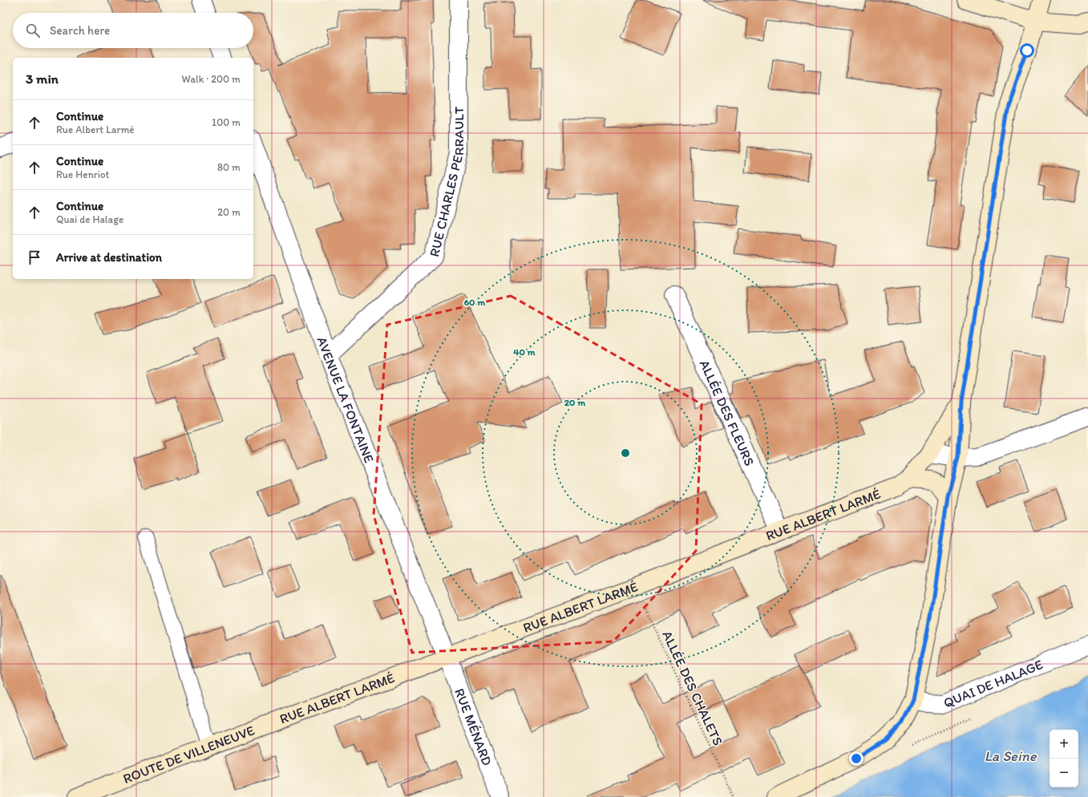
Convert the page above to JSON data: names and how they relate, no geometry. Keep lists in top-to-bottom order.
{
  "streets": {
    "main road": ["RUE ALBERT LARMÉ", "ROUTE DE VILLENEUVE"],
    "street": [
      "RUE CHARLES PERRAULT",
      "AVENUE LA FONTAINE",
      "ALLÉE DES FLEURS",
      "QUAI DE HALAGE",
      "RUE MÉNARD"
    ],
    "path": ["ALLÉE DES CHALETS"]
  },
  "crossings": [
    ["RUE CHARLES PERRAULT", "AVENUE LA FONTAINE"],
    ["AVENUE LA FONTAINE", "RUE ALBERT LARMÉ"],
    ["AVENUE LA FONTAINE", "RUE MÉNARD"],
    ["ALLÉE DES FLEURS", "RUE ALBERT LARMÉ"],
    ["RUE ALBERT LARMÉ", "ALLÉE DES CHALETS"],
    ["RUE ALBERT LARMÉ", "RUE MÉNARD"],
    ["RUE ALBERT LARMÉ", "ROUTE DE VILLENEUVE"]
  ],
  "water": ["La Seine"],
  "page": {
    "search": "Search here",
    "heading": ["3 min", "Walk · 200 m"],
    "list": [
      ["Continue", "Rue Albert Larmé", "100 m"],
      ["Continue", "Rue Henriot", "80 m"],
      ["Continue", "Quai de Halage", "20 m"],
      "Arrive at destination"
    ],
    "map_buttons": ["+", "−"]
  },
  "rings": ["60 m", "40 m", "20 m"]
}
